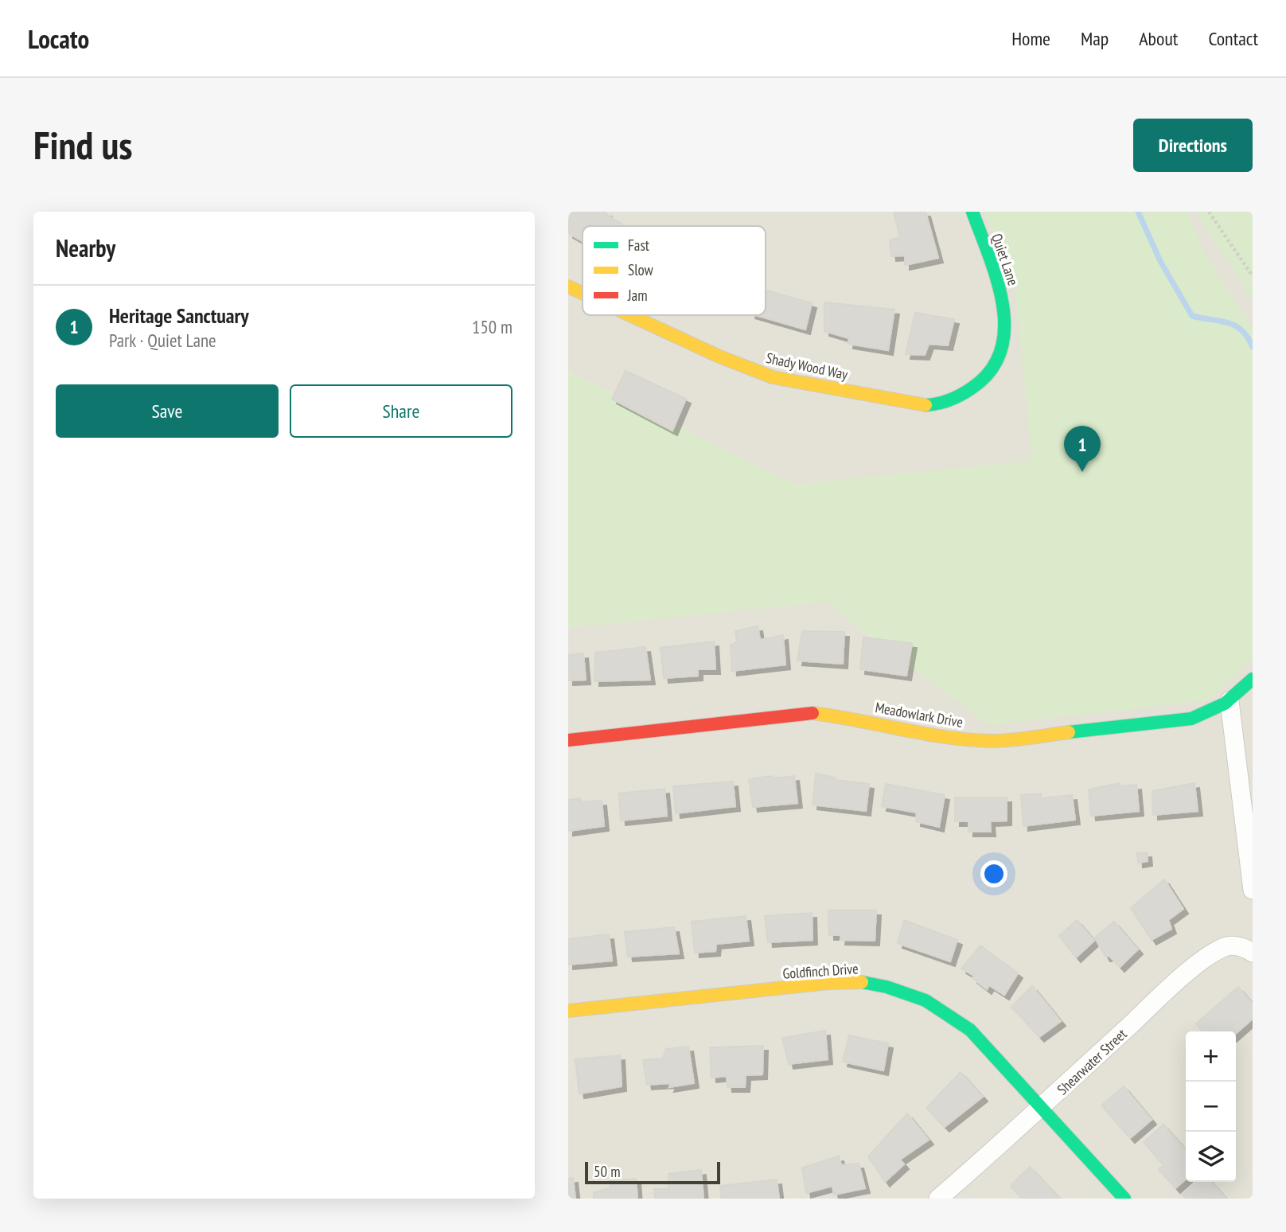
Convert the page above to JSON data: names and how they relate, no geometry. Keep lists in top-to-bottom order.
{
  "streets": {
    "street": [
      "Quiet Lane",
      "Shady Wood Way",
      "Meadowlark Drive",
      "Goldfinch Drive",
      "Shearwater Street"
    ]
  },
  "crossings": [
    ["Quiet Lane", "Shady Wood Way"],
    ["Goldfinch Drive", "Shearwater Street"]
  ],
  "legend": ["Fast", "Slow", "Jam"],
  "scale_bar": "50 m",
  "page": {
    "header": "Locato",
    "nav": [
      "Home",
      "Map",
      "About",
      "Contact"
    ],
    "buttons": [
      "Directions",
      ["Save", "Share"]
    ],
    "title": "Find us",
    "heading": "Nearby",
    "list": [
      {
        "mark": "1",
        "name": "Heritage Sanctuary",
        "note": "Park · Quiet Lane",
        "value": "150 m"
      }
    ],
    "pins": "1",
    "map_buttons": ["+", "−"],
    "scale": "50 m"
  }
}
